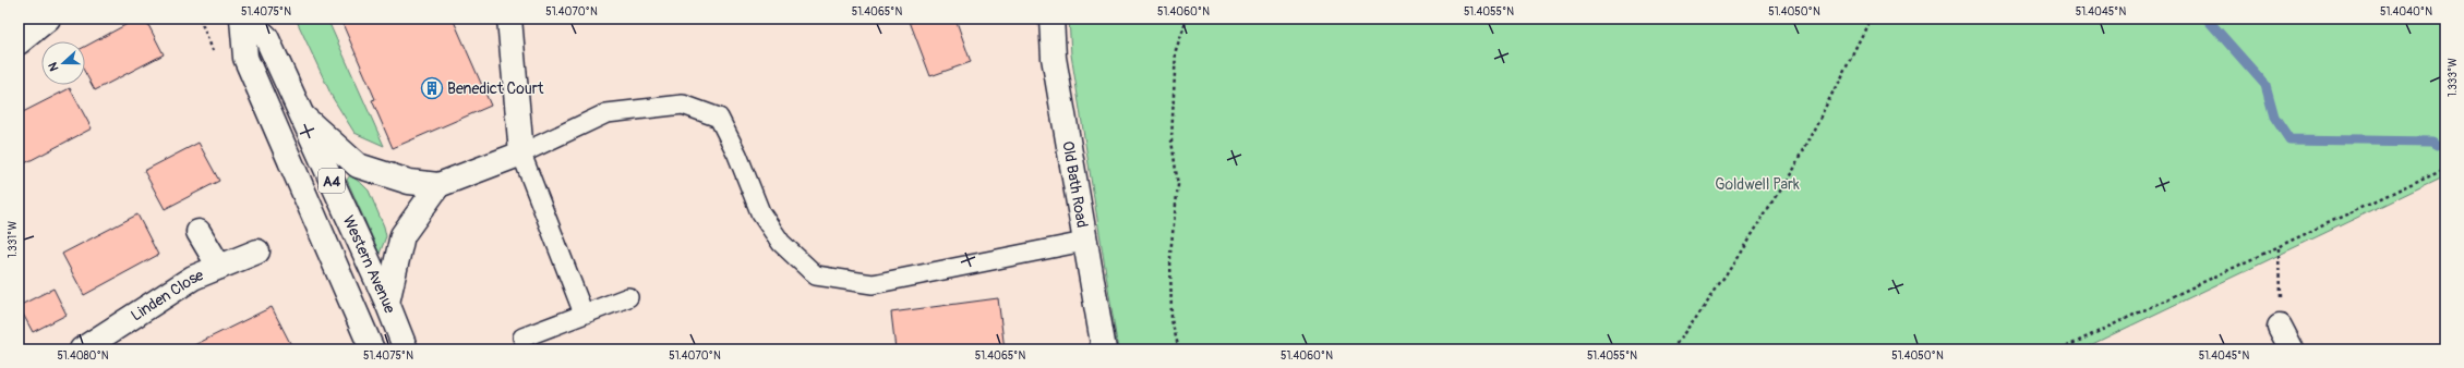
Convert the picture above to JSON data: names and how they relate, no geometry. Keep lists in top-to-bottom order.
{
  "streets": {
    "street": [
      "A4",
      "Old Bath Road",
      "Western Avenue",
      "Linden Close"
    ]
  },
  "parks": ["Goldwell Park"],
  "places": {
    "building": ["Benedict Court"]
  },
  "north": "left",
  "coordinates": [
    "51.4075°N",
    "51.4070°N",
    "51.4065°N",
    "51.4060°N",
    "51.4055°N",
    "51.4050°N",
    "51.4045°N",
    "51.4040°N",
    "1.333°W",
    "1.331°W",
    "51.4080°N"
  ]
}
